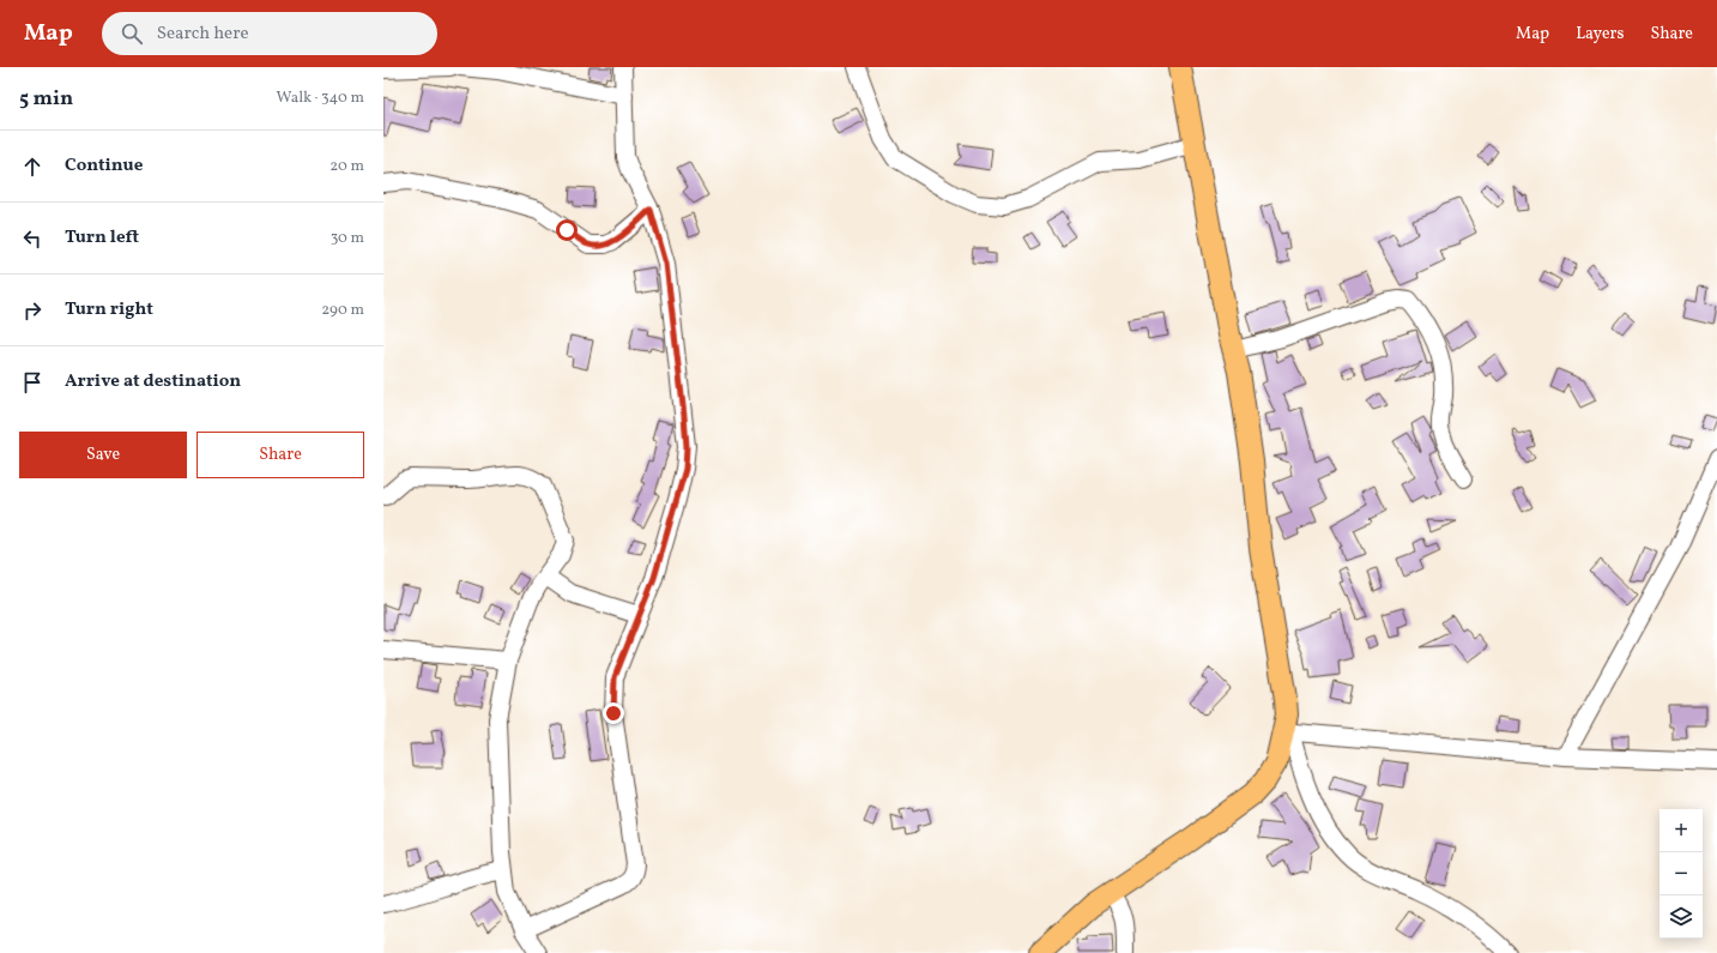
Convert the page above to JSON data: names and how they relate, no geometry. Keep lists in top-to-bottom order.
{
  "page": {
    "header": "Map",
    "search": "Search here",
    "nav": ["Map", "Layers", "Share"],
    "heading": ["5 min", "Walk · 340 m"],
    "list": [
      ["Continue", "20 m"],
      ["Turn left", "30 m"],
      ["Turn right", "290 m"],
      "Arrive at destination"
    ],
    "buttons": ["Save", "Share"],
    "map_buttons": ["+", "−"]
  }
}
